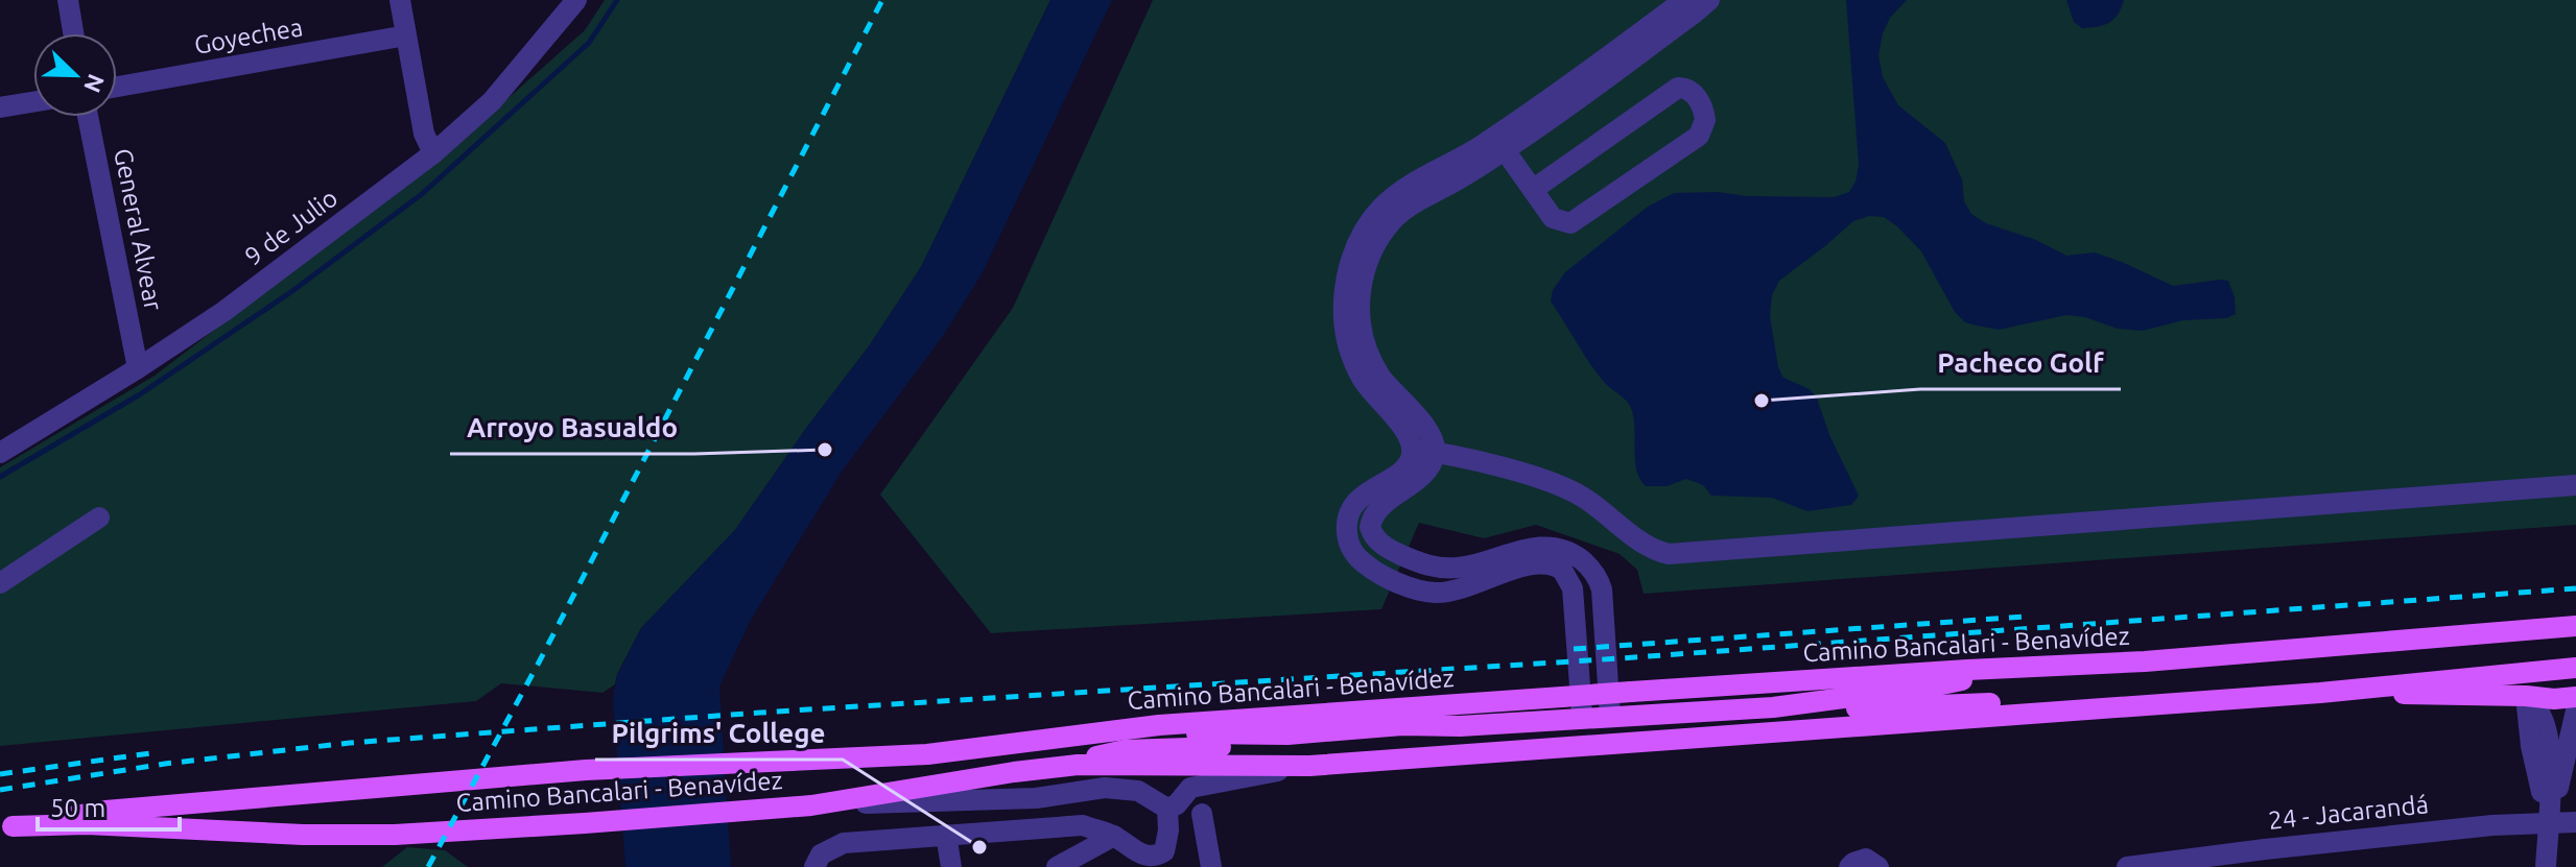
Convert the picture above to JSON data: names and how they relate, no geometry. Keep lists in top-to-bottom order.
{
  "streets": {
    "main road": ["Camino Bancalari - Benavídez"],
    "street": [
      "Goyechea",
      "9 de Julio",
      "General Alvear",
      "24 - Jacarandá"
    ]
  },
  "crossings": [
    ["9 de Julio", "General Alvear"]
  ],
  "places": ["Pacheco Golf", "Arroyo Basualdo", "Pilgrims' College"],
  "scale_bar": "50 m",
  "north": "bottom right"
}
